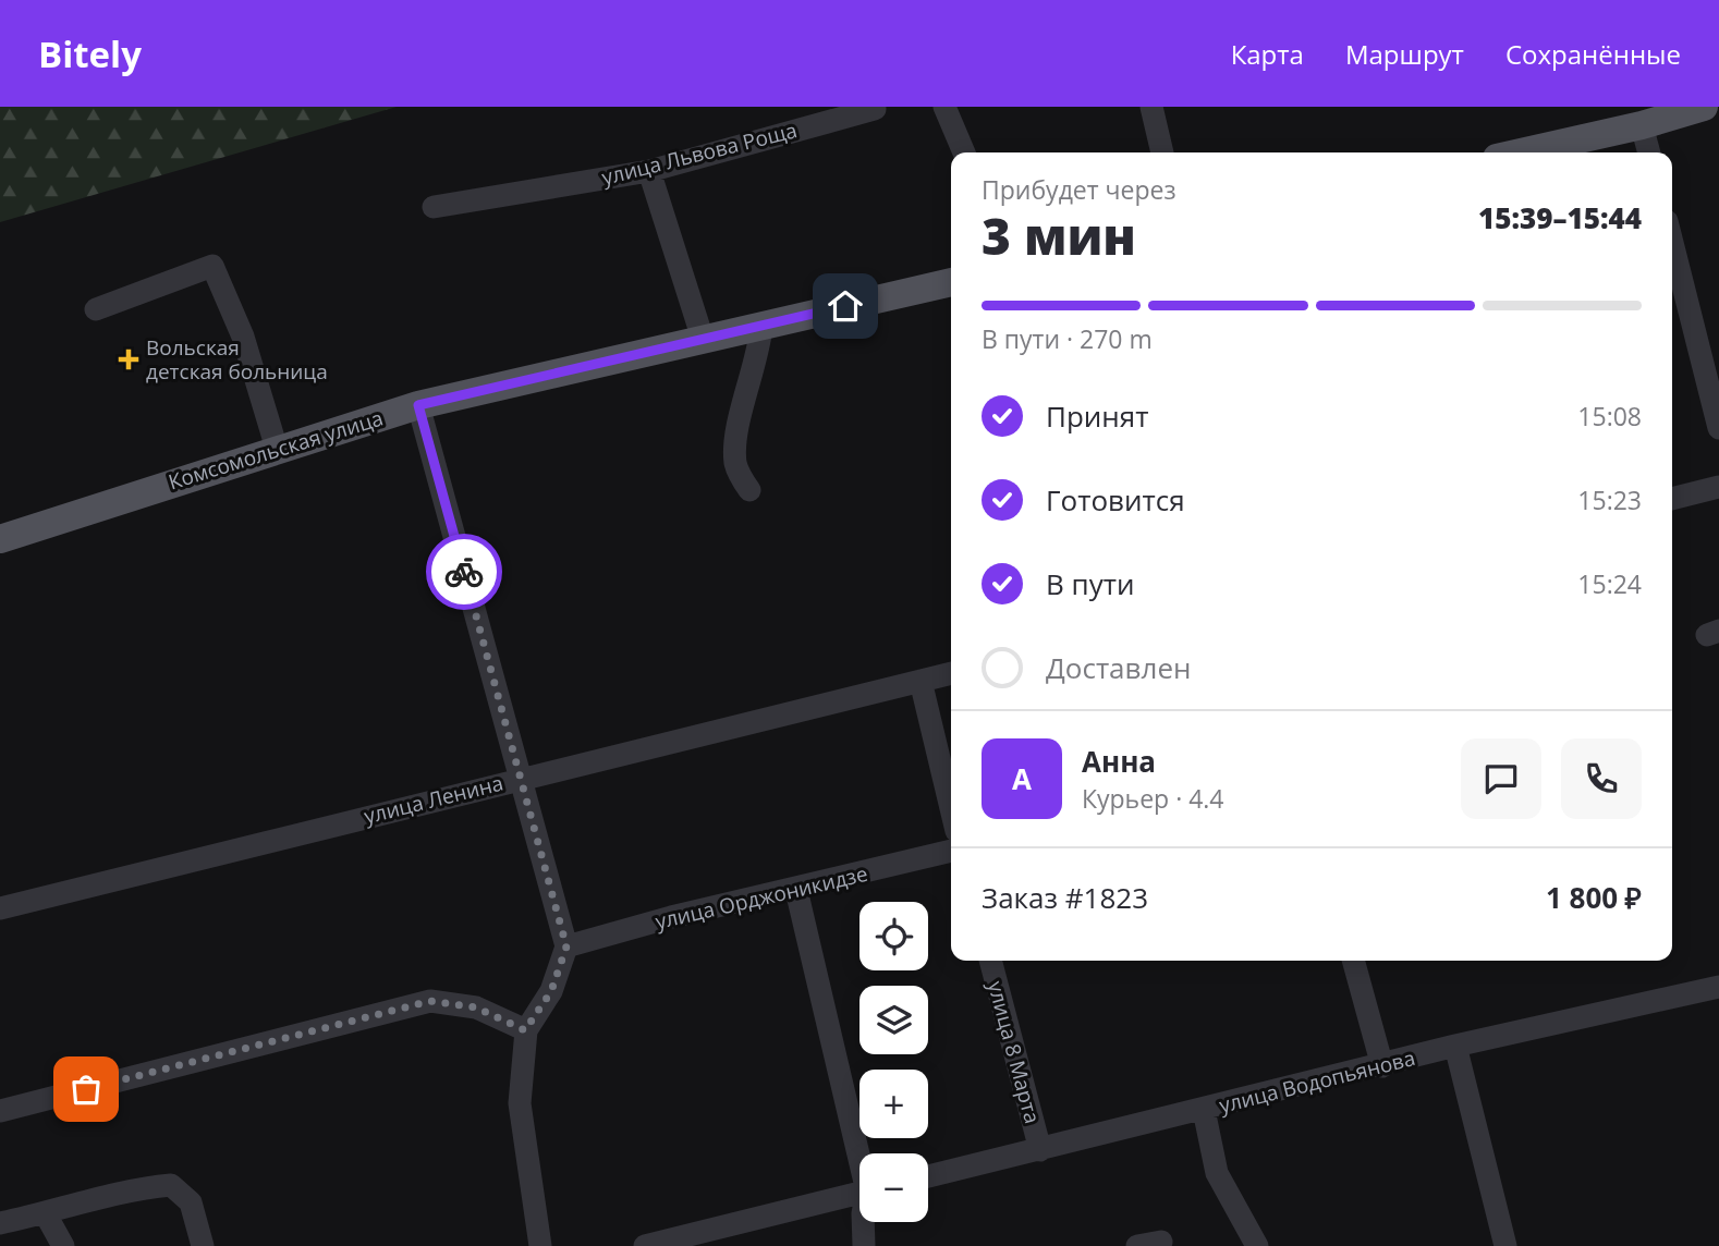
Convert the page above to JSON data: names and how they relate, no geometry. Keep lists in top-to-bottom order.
{
  "streets": {
    "main road": ["Комсомольская улица"],
    "street": [
      "улица Львова Роща",
      "улица Ленина",
      "улица Орджоникидзе",
      "улица 8 Марта",
      "улица Водопьянова"
    ]
  },
  "crossings": [
    ["улица 8 Марта", "улица Водопьянова"]
  ],
  "places": {
    "health": ["Вольская детская больница"]
  },
  "page": {
    "header": "Bitely",
    "nav": ["Карта", "Маршрут", "Сохранённые"],
    "heading": ["3 мин", "Прибудет через", "15:39–15:44"],
    "panel": [
      "Анна",
      "Курьер · 4.4",
      "Заказ #1823",
      "1 800 ₽"
    ],
    "bar": "В пути · 270 m",
    "list": [
      ["Принят", "15:08"],
      ["Готовится", "15:23"],
      ["В пути", "15:24"],
      "Доставлен"
    ],
    "round": "А",
    "map_buttons": ["+", "−"]
  }
}
